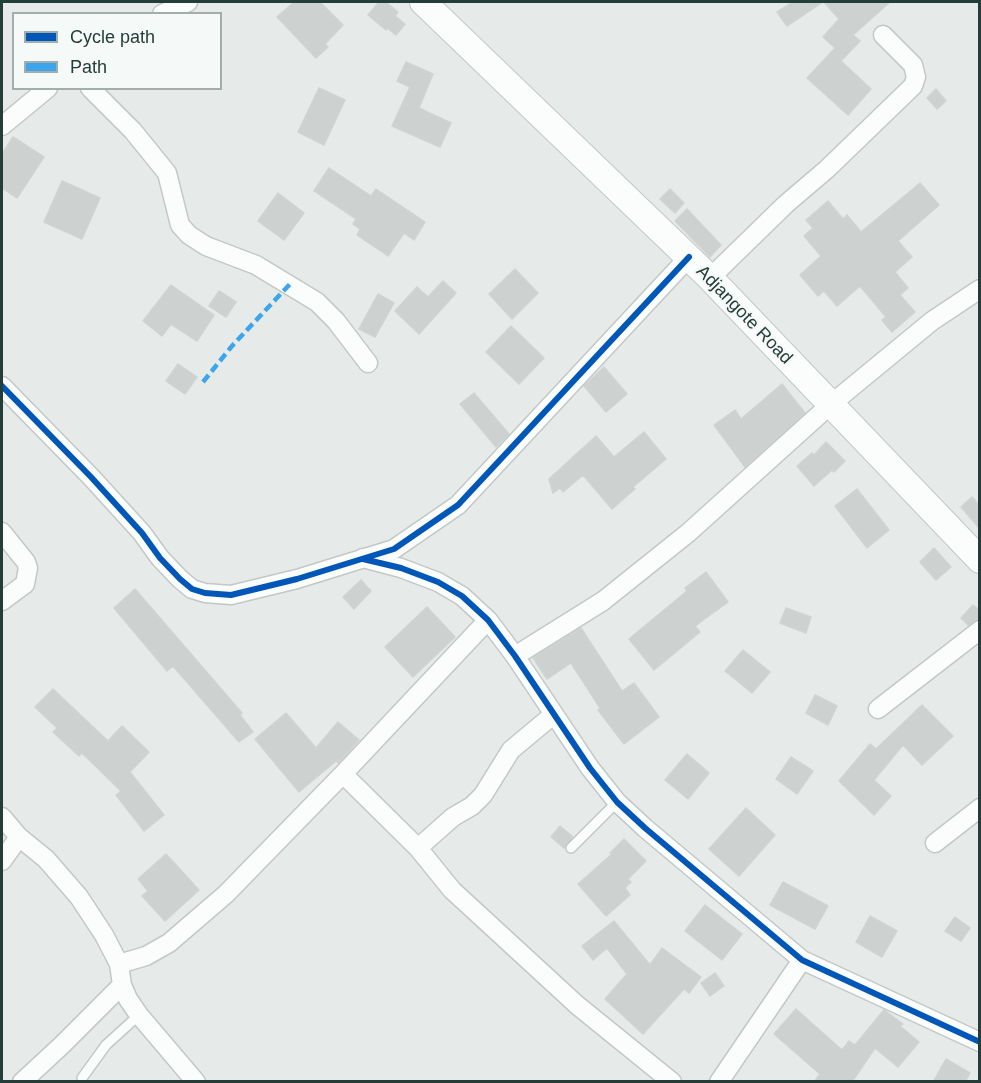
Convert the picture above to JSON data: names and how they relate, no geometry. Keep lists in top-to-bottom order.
{
  "streets": {
    "street": ["Adjangote Road"]
  },
  "legend": ["Cycle path", "Path"]
}
